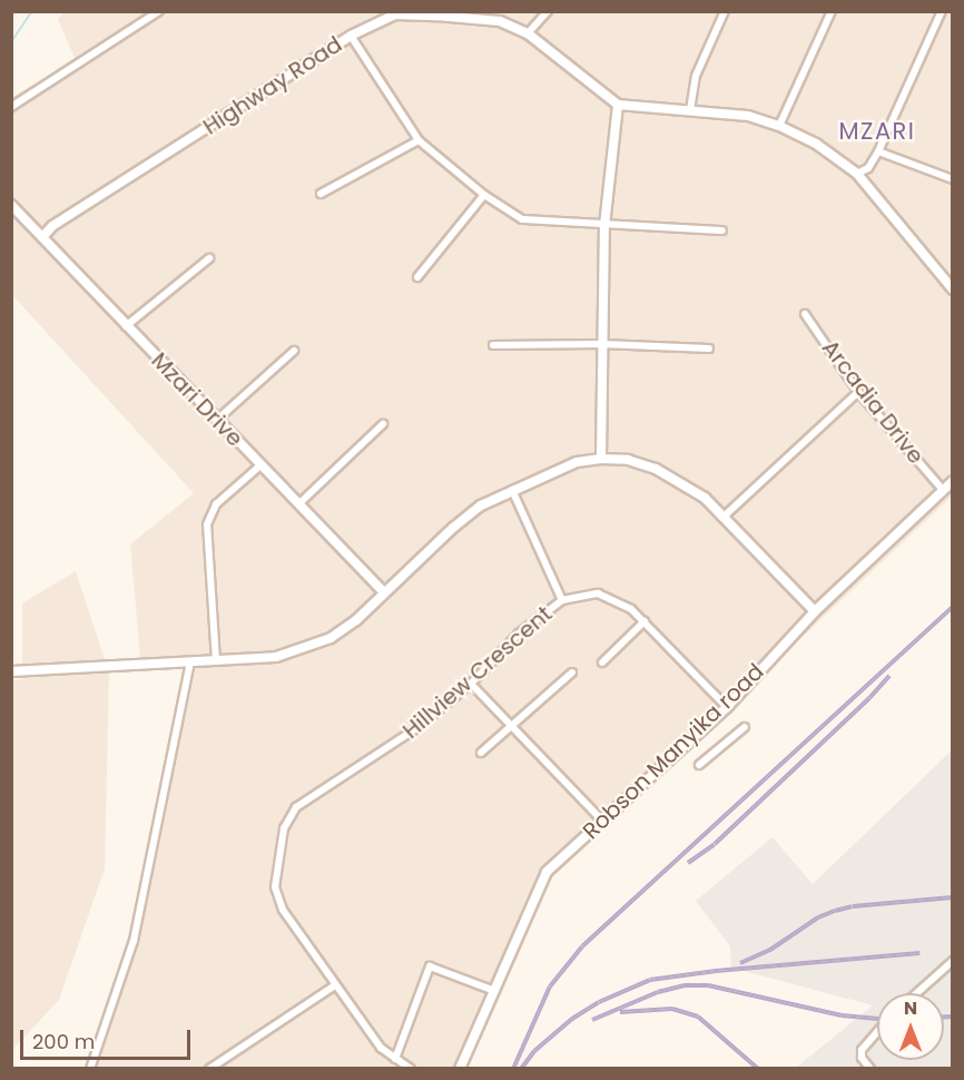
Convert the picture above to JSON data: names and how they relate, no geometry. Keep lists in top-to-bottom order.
{
  "streets": {
    "street": [
      "Highway Road",
      "Mzari Drive",
      "Arcadia Drive",
      "Hillview Crescent",
      "Robson Manyika road"
    ]
  },
  "crossings": [
    ["Highway Road", "Mzari Drive"],
    ["Arcadia Drive", "Robson Manyika road"],
    ["Hillview Crescent", "Robson Manyika road"]
  ],
  "districts": ["MZARI"],
  "scale_bar": "200 m",
  "north": "top"
}
